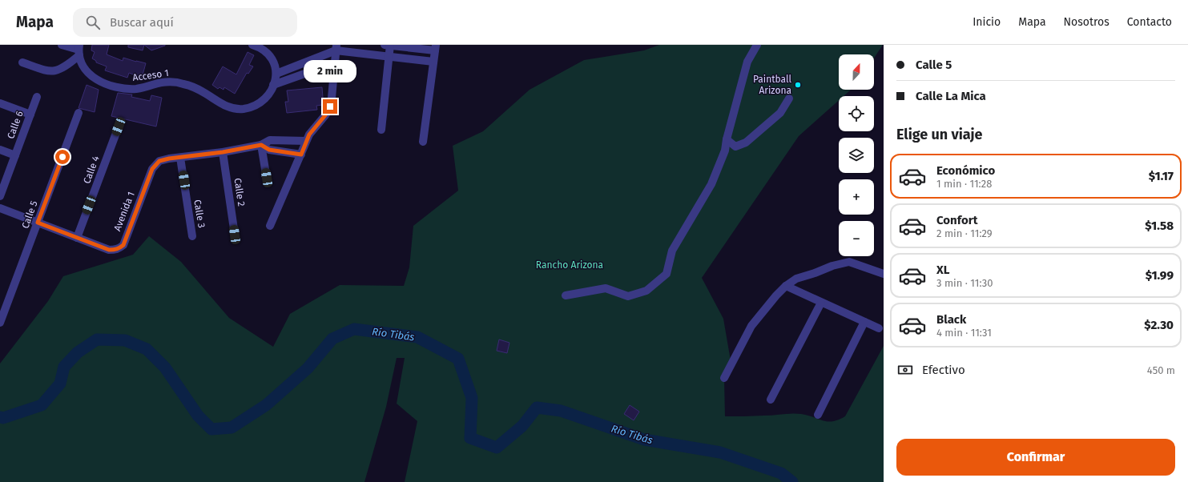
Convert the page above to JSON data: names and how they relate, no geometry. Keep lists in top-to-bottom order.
{
  "streets": {
    "street": [
      "Acceso 1",
      "Calle 6",
      "Calle 4",
      "Calle 2",
      "Avenida 1",
      "Calle 3",
      "Calle 5"
    ]
  },
  "crossings": [
    ["Calle 4", "Avenida 1"],
    ["Calle 2", "Avenida 1"],
    ["Avenida 1", "Calle 3"],
    ["Avenida 1", "Calle 5"]
  ],
  "water": ["Río Tibás"],
  "parks": ["Rancho Arizona"],
  "places": ["Paintball Arizona"],
  "north": "top",
  "page": {
    "header": "Mapa",
    "search": "Buscar aquí",
    "nav": [
      "Inicio",
      "Mapa",
      "Nosotros",
      "Contacto"
    ],
    "banner": ["Calle 5", "Calle La Mica"],
    "map_buttons": ["+", "−"],
    "bubble": "2 min",
    "heading": "Elige un viaje",
    "list": [
      {
        "name": "Económico",
        "note": "1 min · 11:28",
        "value": "$1.17"
      },
      {
        "name": "Confort",
        "note": "2 min · 11:29",
        "value": "$1.58"
      },
      {
        "name": "XL",
        "note": "3 min · 11:30",
        "value": "$1.99"
      },
      {
        "name": "Black",
        "note": "4 min · 11:31",
        "value": "$2.30"
      }
    ],
    "pay": ["Efectivo", "450 m"],
    "buttons": "Confirmar"
  }
}
